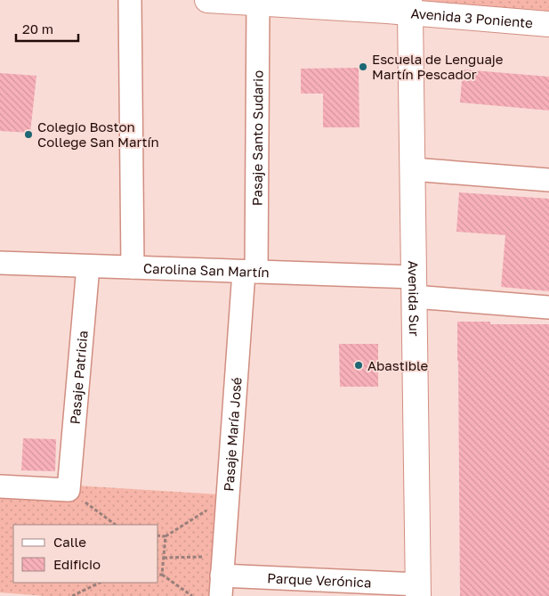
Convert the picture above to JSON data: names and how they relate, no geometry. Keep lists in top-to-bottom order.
{
  "streets": {
    "street": [
      "Avenida 3 Poniente",
      "Pasaje Santo Sudario",
      "Carolina San Martín",
      "Avenida Sur",
      "Pasaje Patricia",
      "Pasaje María José",
      "Parque Verónica"
    ]
  },
  "crossings": [
    ["Avenida 3 Poniente", "Pasaje Santo Sudario"],
    ["Avenida 3 Poniente", "Avenida Sur"],
    ["Pasaje Santo Sudario", "Carolina San Martín"],
    ["Pasaje Santo Sudario", "Pasaje María José"],
    ["Carolina San Martín", "Avenida Sur"],
    ["Carolina San Martín", "Pasaje Patricia"],
    ["Carolina San Martín", "Pasaje María José"],
    ["Avenida Sur", "Parque Verónica"],
    ["Pasaje María José", "Parque Verónica"]
  ],
  "places": ["Escuela de Lenguaje Martín Pescador", "Colegio Boston College San Martín", "Abastible"],
  "legend": ["Calle", "Edificio"],
  "scale_bar": "20 m"
}
